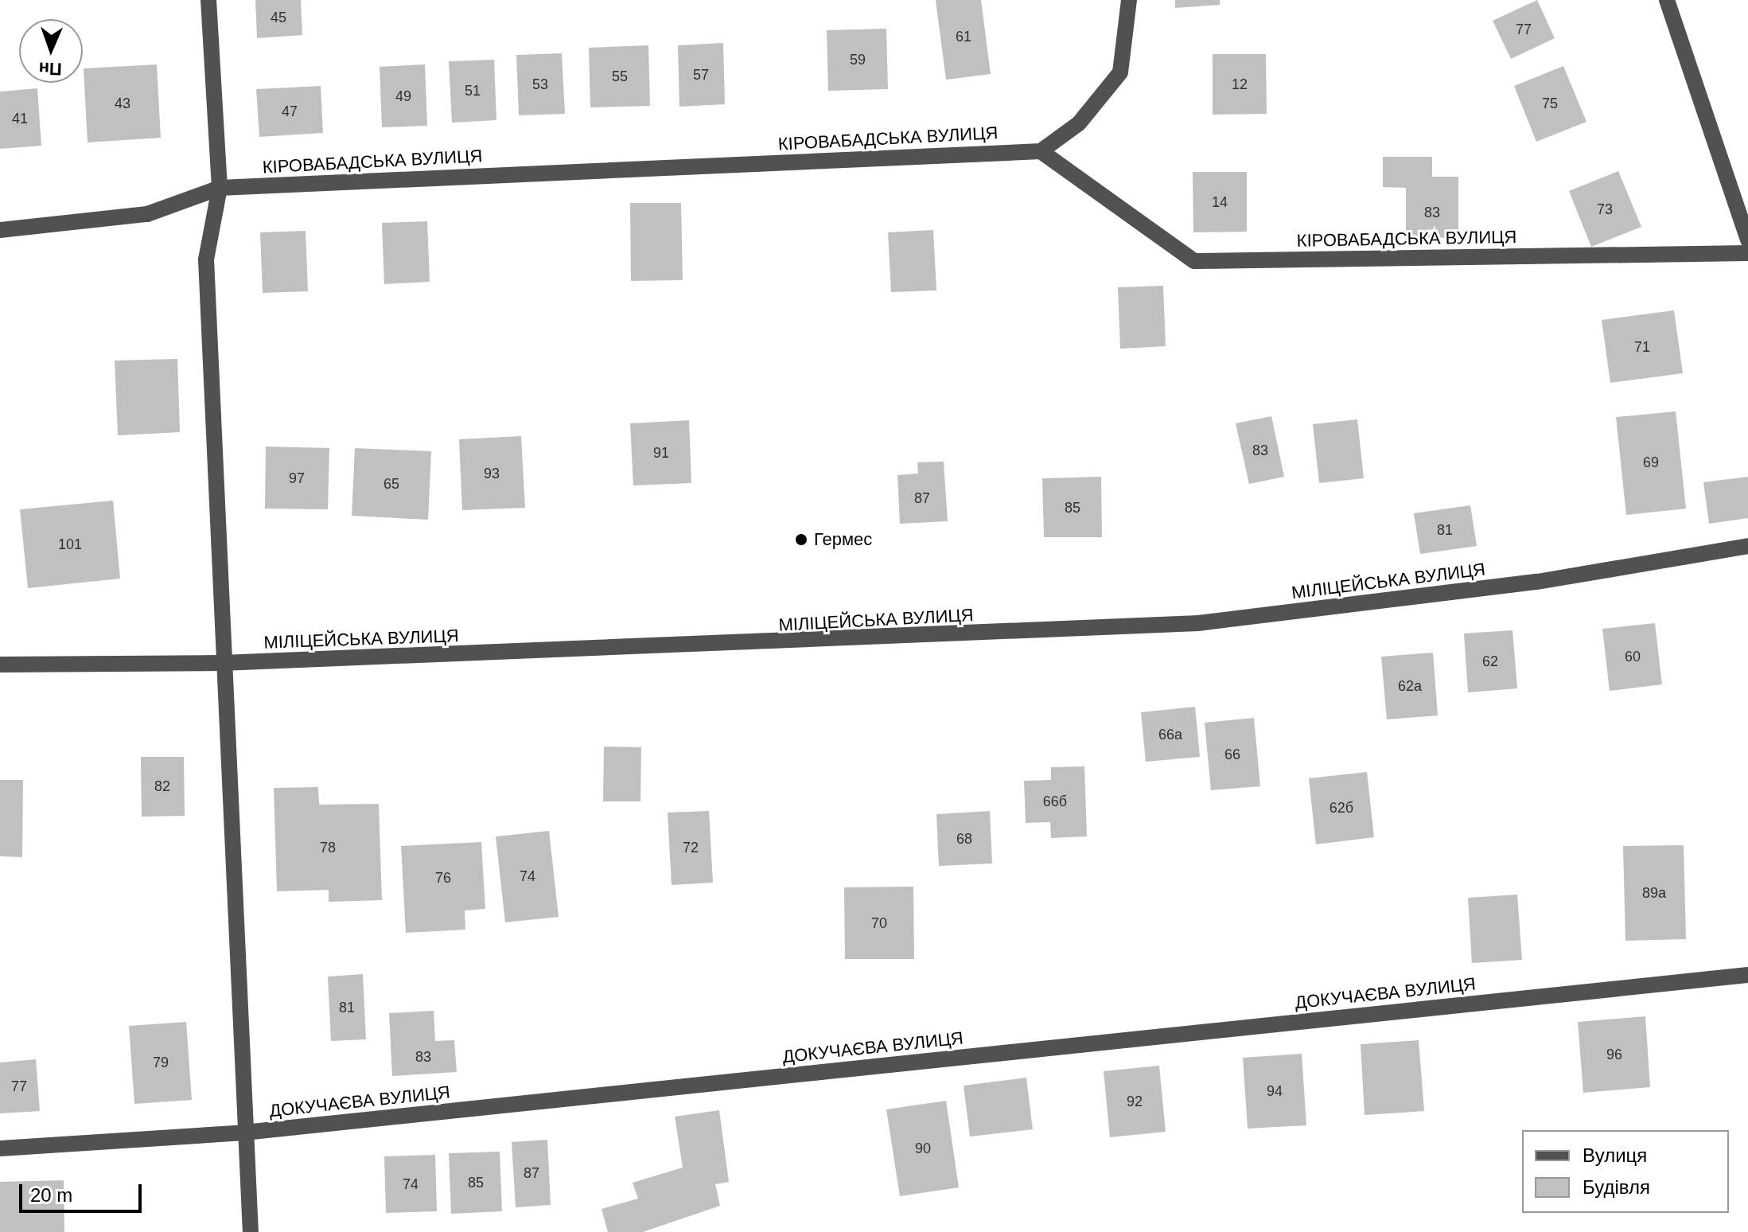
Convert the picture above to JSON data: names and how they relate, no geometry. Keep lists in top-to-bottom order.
{
  "streets": {
    "street": ["КІРОВАБАДСЬКА ВУЛИЦЯ", "МІЛІЦЕЙСЬКА ВУЛИЦЯ", "ДОКУЧАЄВА ВУЛИЦЯ"]
  },
  "places": ["Гермес"],
  "house_numbers": [
    "45",
    "77",
    "61",
    "59",
    "57",
    "55",
    "53",
    "12",
    "51",
    "49",
    "43",
    "75",
    "47",
    "41",
    "14",
    "73",
    "83",
    "71",
    "83",
    "91",
    "69",
    "93",
    "97",
    "65",
    "87",
    "85",
    "81",
    "101",
    "60",
    "62",
    "62а",
    "66а",
    "66",
    "82",
    "66б",
    "62б",
    "68",
    "78",
    "72",
    "74",
    "76",
    "89а",
    "70",
    "81",
    "96",
    "83",
    "79",
    "77",
    "94",
    "92",
    "90",
    "87",
    "85",
    "74"
  ],
  "legend": ["Вулиця", "Будівля"],
  "scale_bar": "20 m",
  "north": "bottom"
}
